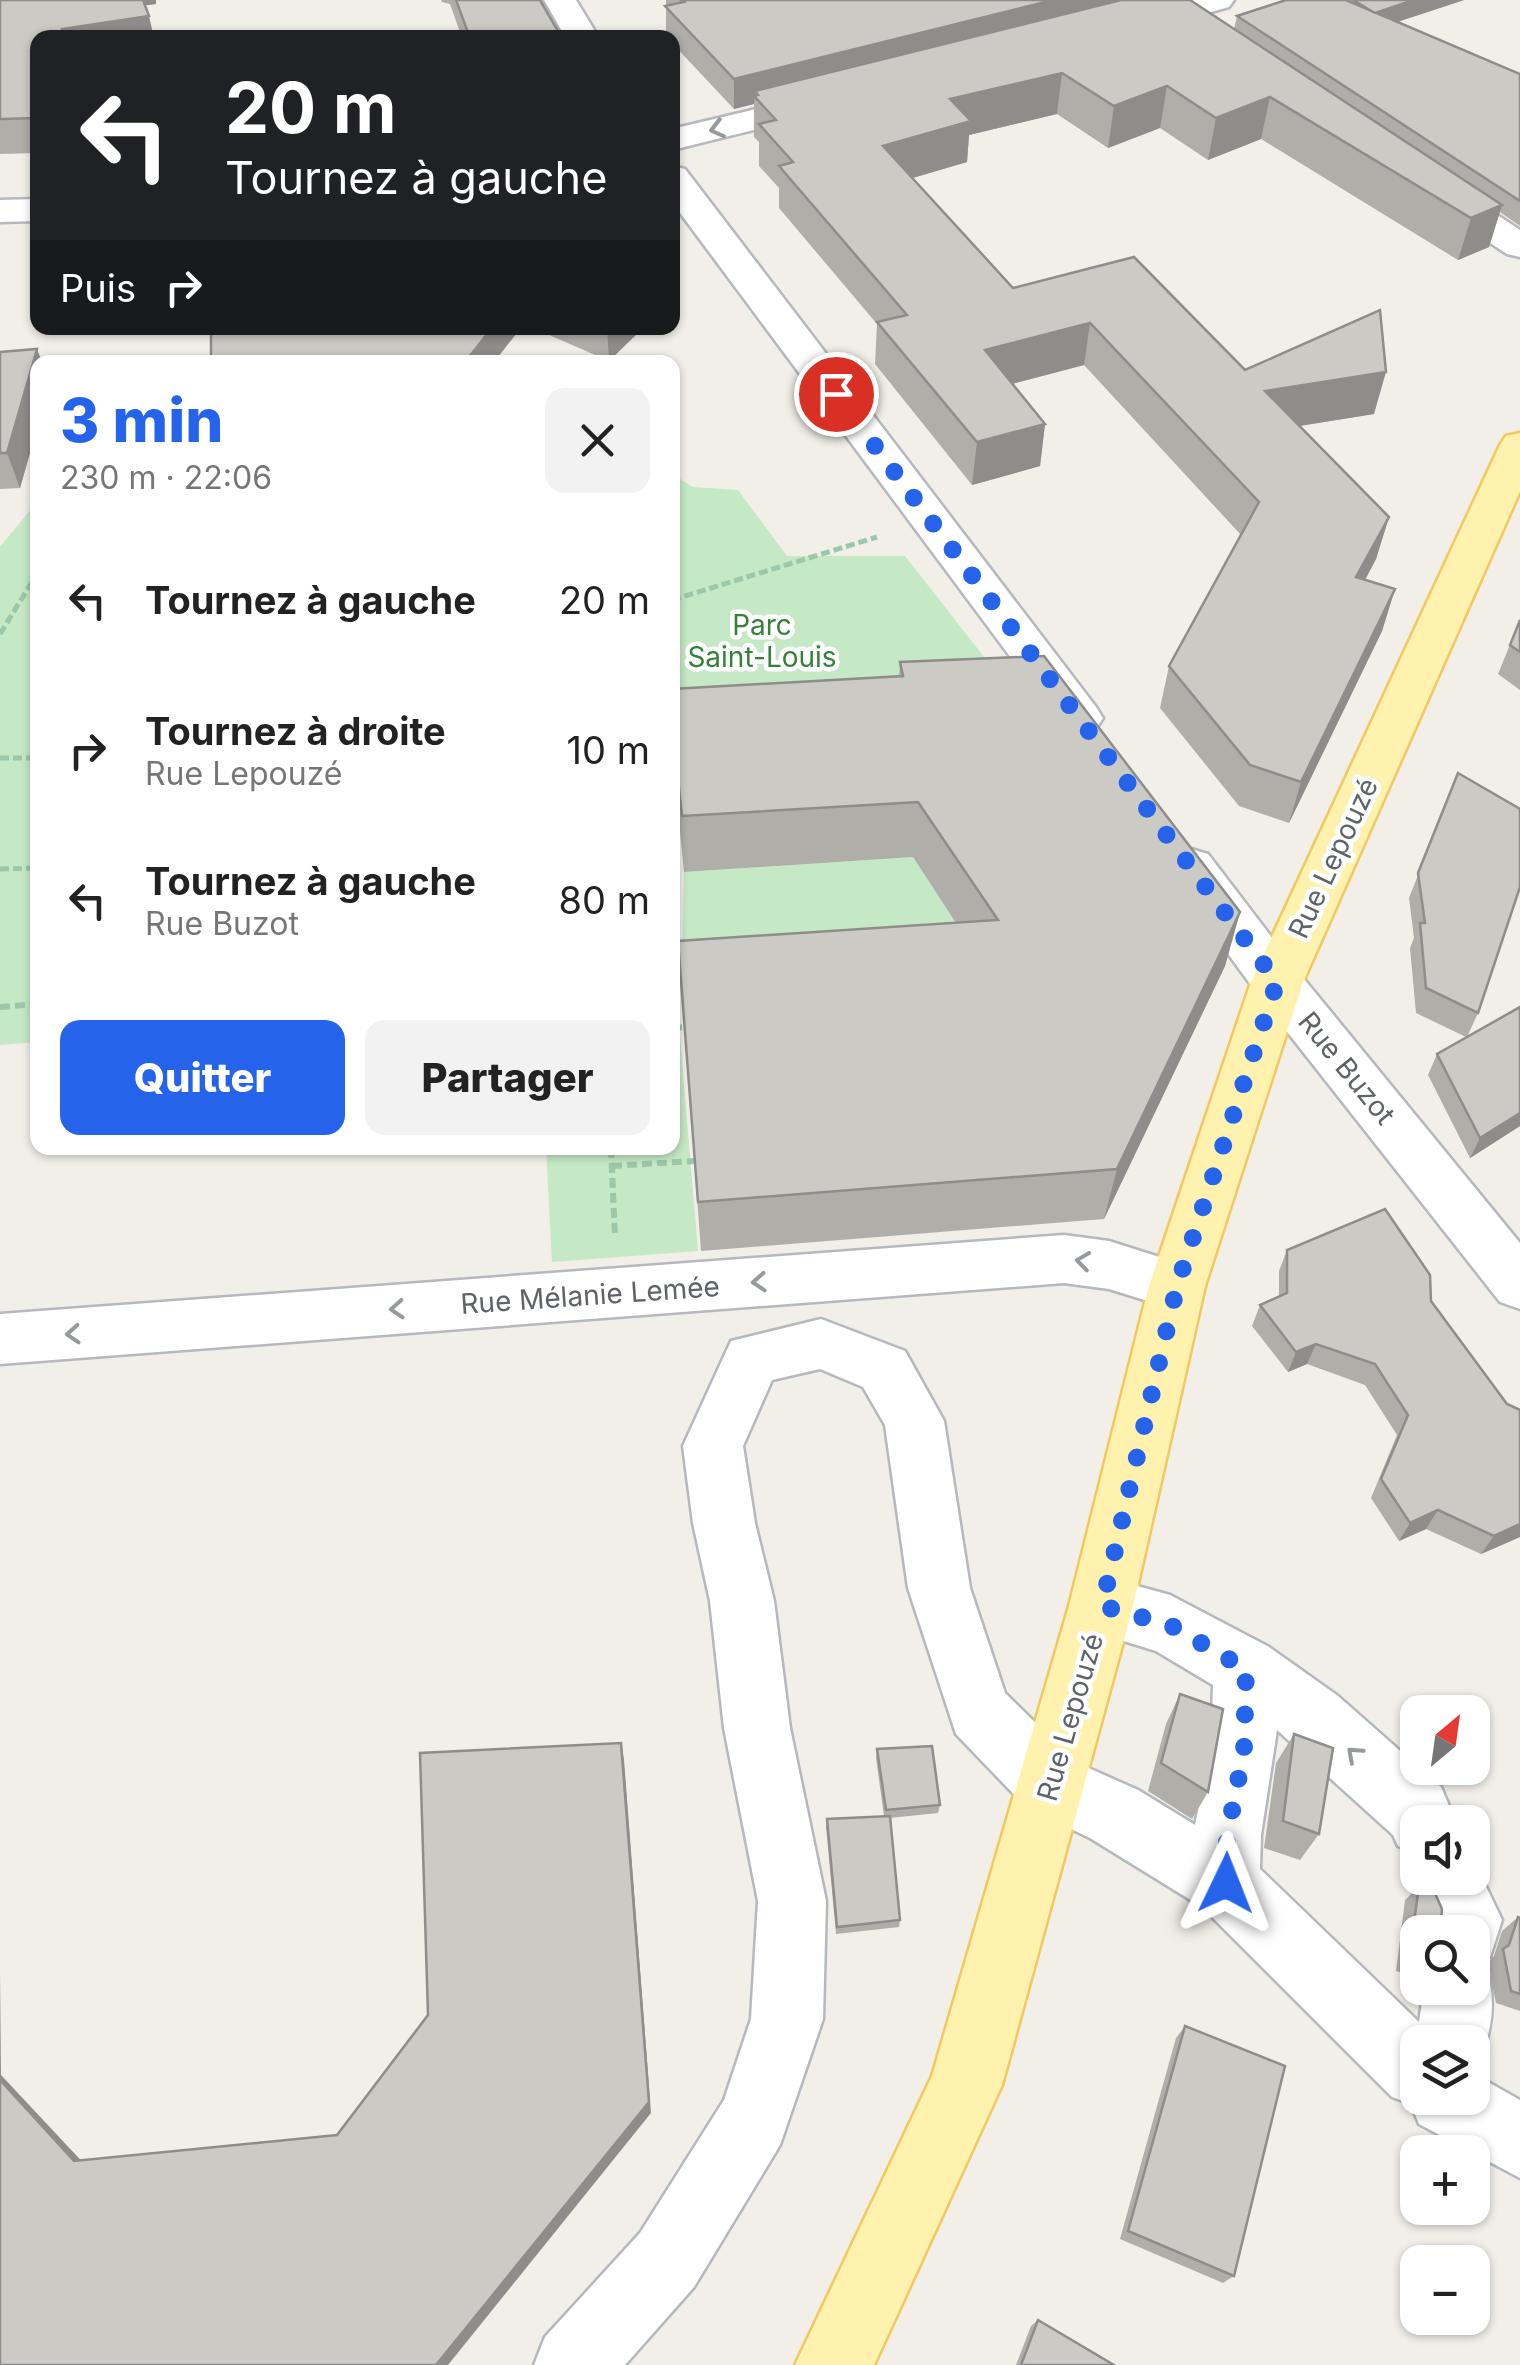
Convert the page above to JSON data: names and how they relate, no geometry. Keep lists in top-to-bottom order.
{
  "streets": {
    "main road": ["Rue Lepouzé"],
    "street": ["Rue Buzot", "Rue Mélanie Lemée"]
  },
  "crossings": [
    ["Rue Lepouzé", "Rue Buzot"],
    ["Rue Lepouzé", "Rue Mélanie Lemée"]
  ],
  "one_way": ["Rue Mélanie Lemée"],
  "parks": ["Parc Saint-Louis"],
  "north": "top right",
  "page": {
    "turn": ["20 m", "Tournez à gauche"],
    "then": "Puis",
    "heading": ["3 min", "230 m · 22:06"],
    "list": [
      {
        "name": "Tournez à gauche",
        "value": "20 m"
      },
      {
        "name": "Tournez à droite",
        "note": "Rue Lepouzé",
        "value": "10 m"
      },
      {
        "name": "Tournez à gauche",
        "note": "Rue Buzot",
        "value": "80 m"
      }
    ],
    "buttons": ["Quitter", "Partager"],
    "map_buttons": ["+", "−"]
  }
}
